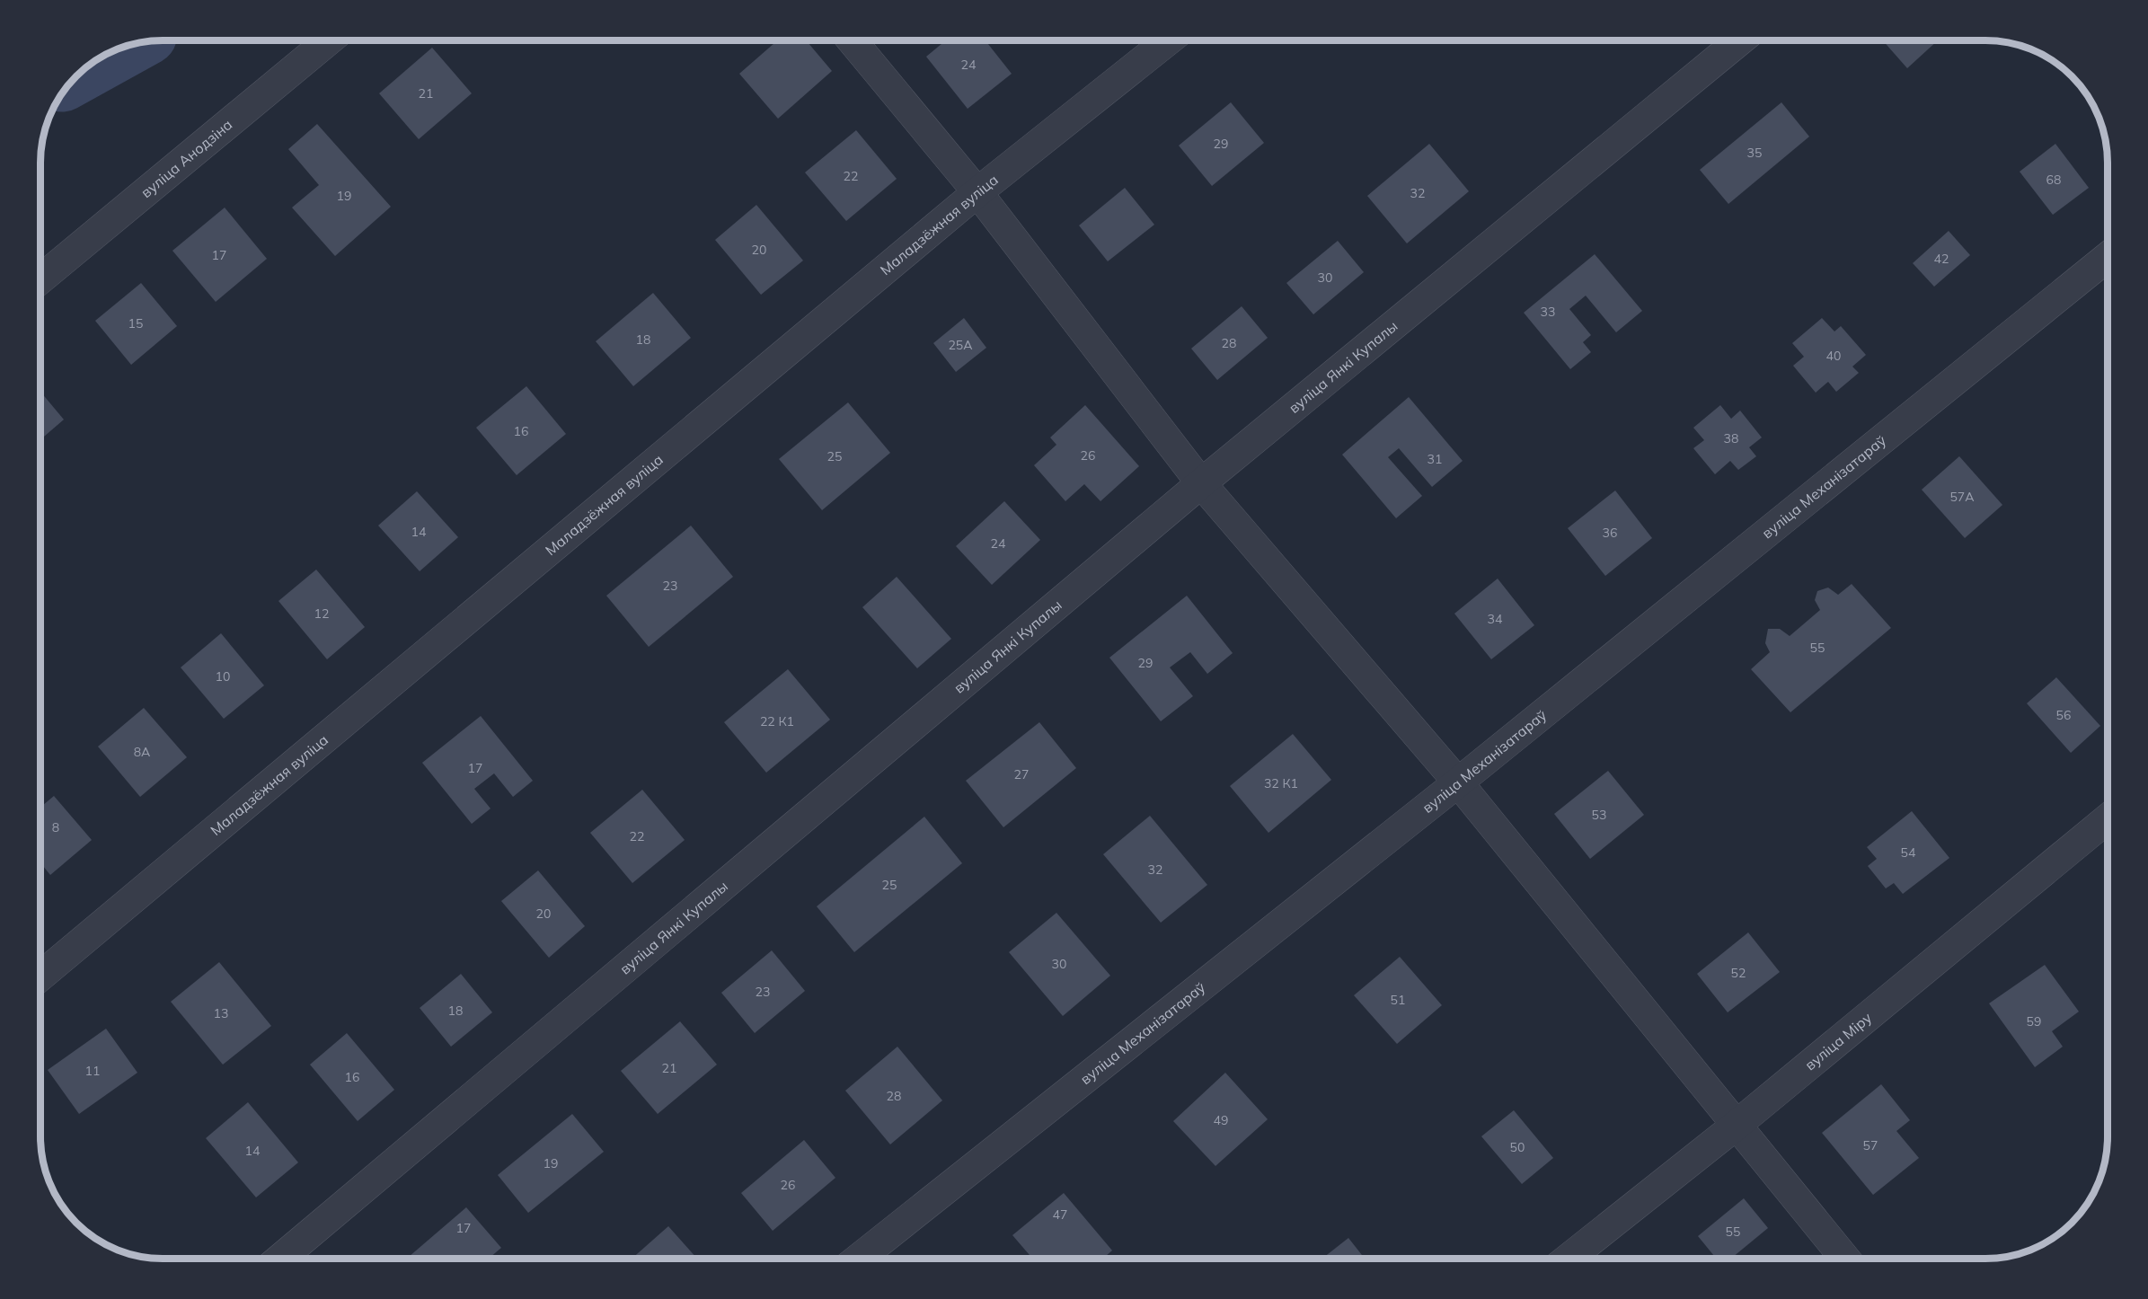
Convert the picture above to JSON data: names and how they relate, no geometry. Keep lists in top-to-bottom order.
{
  "streets": {
    "street": [
      "вуліца Анодзіна",
      "Маладзёжная вуліца",
      "вуліца Янкі Купалы",
      "вуліца Механізатараў",
      "вуліца Міру"
    ]
  },
  "house_numbers": [
    "24",
    "21",
    "29",
    "35",
    "22",
    "68",
    "32",
    "19",
    "20",
    "17",
    "42",
    "30",
    "33",
    "15",
    "18",
    "28",
    "25А",
    "40",
    "16",
    "38",
    "26",
    "25",
    "31",
    "57А",
    "14",
    "36",
    "24",
    "23",
    "12",
    "34",
    "55",
    "29",
    "10",
    "56",
    "22 К1",
    "8А",
    "17",
    "27",
    "32 К1",
    "53",
    "8",
    "22",
    "54",
    "32",
    "25",
    "20",
    "30",
    "52",
    "23",
    "51",
    "18",
    "13",
    "59",
    "21",
    "11",
    "16",
    "28",
    "49",
    "57",
    "50",
    "14",
    "19",
    "26",
    "47",
    "17",
    "55"
  ]
}
